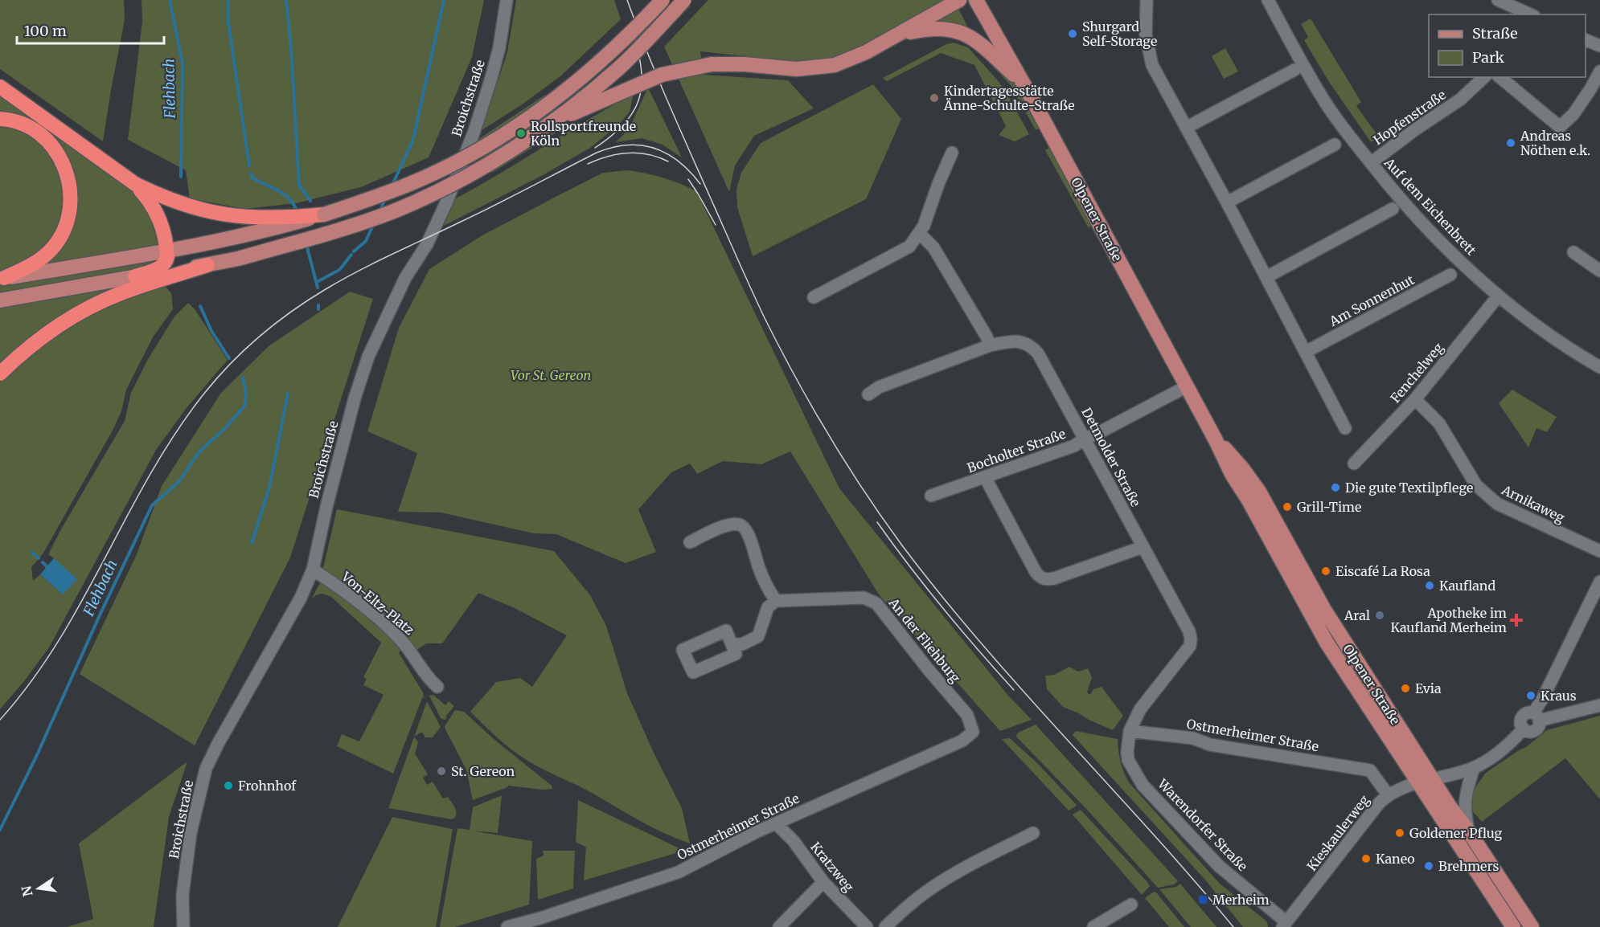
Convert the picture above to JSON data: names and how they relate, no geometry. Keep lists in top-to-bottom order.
{
  "streets": {
    "main road": ["Olpener Straße"],
    "street": [
      "Broichstraße",
      "Hopfenstraße",
      "Auf dem Eichenbrett",
      "Am Sonnenhut",
      "Fenchelweg",
      "Bocholter Straße",
      "Detmolder Straße",
      "Arnikaweg",
      "Von-Eltz-Platz",
      "An der Fliehburg",
      "Ostmerheimer Straße",
      "Warendorfer Straße",
      "Kieskaulerweg",
      "Kratzweg"
    ]
  },
  "crossings": [
    ["Broichstraße", "Von-Eltz-Platz"],
    ["Hopfenstraße", "Auf dem Eichenbrett"],
    ["Auf dem Eichenbrett", "Fenchelweg"],
    ["Olpener Straße", "Bocholter Straße"],
    ["Olpener Straße", "Kieskaulerweg"],
    ["Fenchelweg", "Arnikaweg"],
    ["Bocholter Straße", "Detmolder Straße"],
    ["Detmolder Straße", "Ostmerheimer Straße"],
    ["Detmolder Straße", "Warendorfer Straße"],
    ["An der Fliehburg", "Ostmerheimer Straße"],
    ["Ostmerheimer Straße", "Warendorfer Straße"],
    ["Ostmerheimer Straße", "Kieskaulerweg"],
    ["Ostmerheimer Straße", "Kratzweg"],
    ["Warendorfer Straße", "Kieskaulerweg"]
  ],
  "water": ["Flehbach"],
  "parks": ["Vor St. Gereon"],
  "places": {
    "other": [
      "Shurgard Self-Storage",
      "Kindertagesstätte Änne-Schulte-Straße",
      "Rollsportfreunde Köln",
      "Andreas Nöthen e.k.",
      "Die gute Textilpflege",
      "Grill-Time",
      "Eiscafé La Rosa",
      "Kaufland",
      "Aral",
      "Evia",
      "Kraus",
      "St. Gereon",
      "Frohnhof",
      "Goldener Pflug",
      "Kaneo",
      "Brehmers"
    ],
    "health": ["Apotheke im Kaufland Merheim"],
    "transit": ["Merheim"]
  },
  "legend": ["Straße", "Park"],
  "scale_bar": "100 m",
  "north": "left"
}
